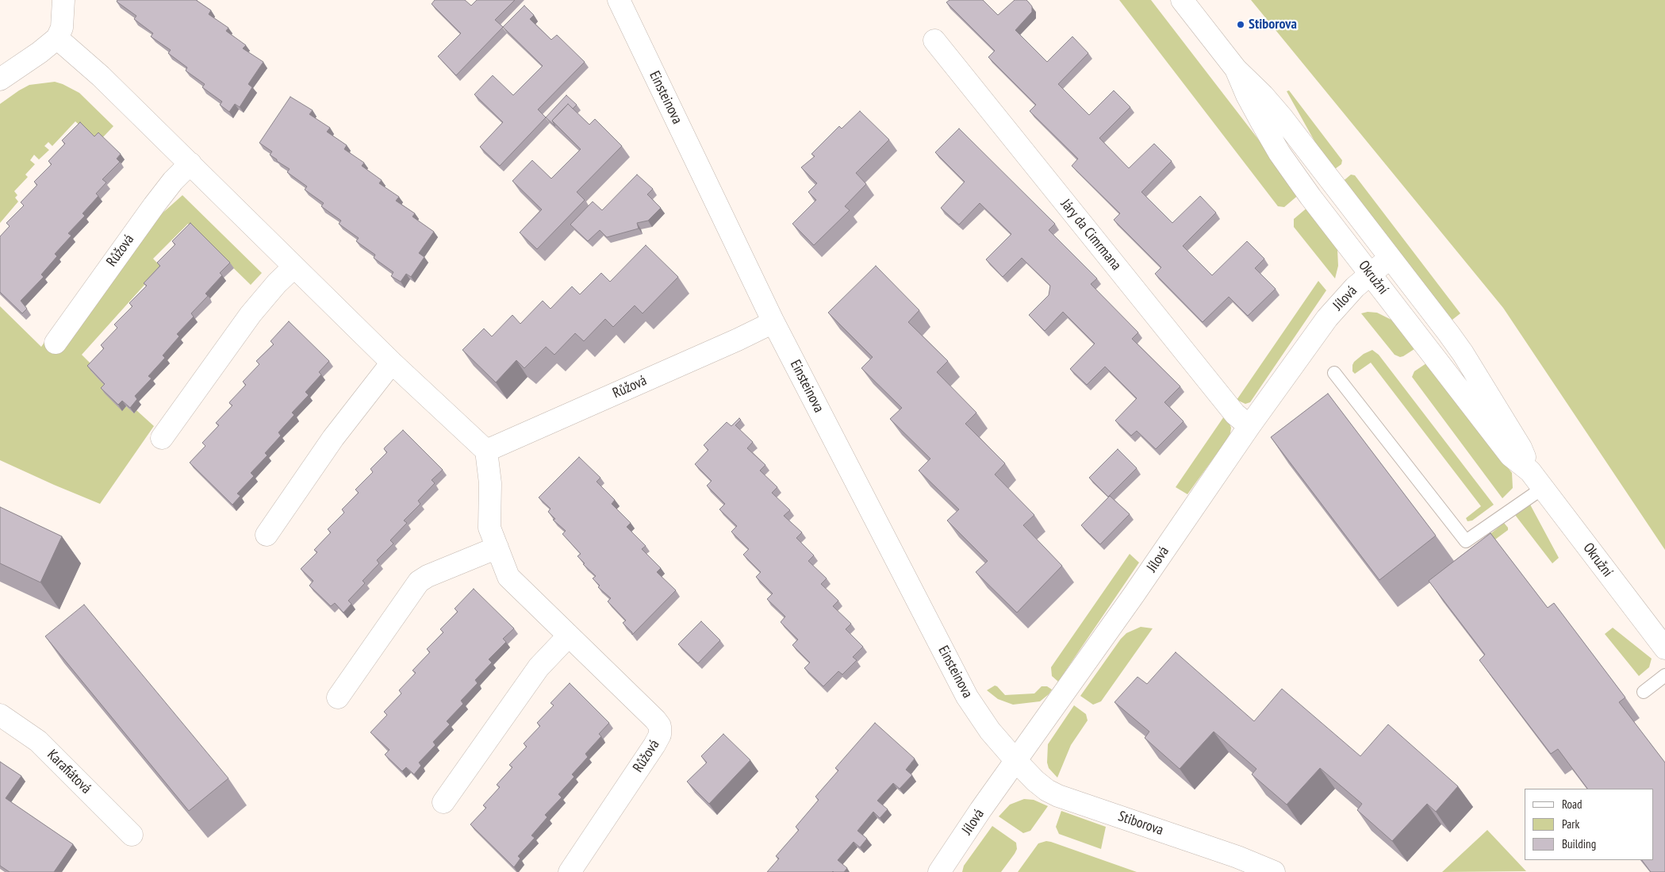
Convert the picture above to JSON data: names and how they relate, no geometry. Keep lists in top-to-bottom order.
{
  "streets": {
    "street": [
      "Einsteinova",
      "Járy da Cimrmana",
      "Růžová",
      "Okružní",
      "Jílová",
      "Karafiátová",
      "Stiborova"
    ]
  },
  "crossings": [
    ["Einsteinova", "Růžová"],
    ["Einsteinova", "Jílová"],
    ["Einsteinova", "Stiborova"],
    ["Járy da Cimrmana", "Jílová"],
    ["Okružní", "Jílová"],
    ["Jílová", "Stiborova"]
  ],
  "places": ["Stiborova"],
  "legend": ["Road", "Park", "Building"]
}
